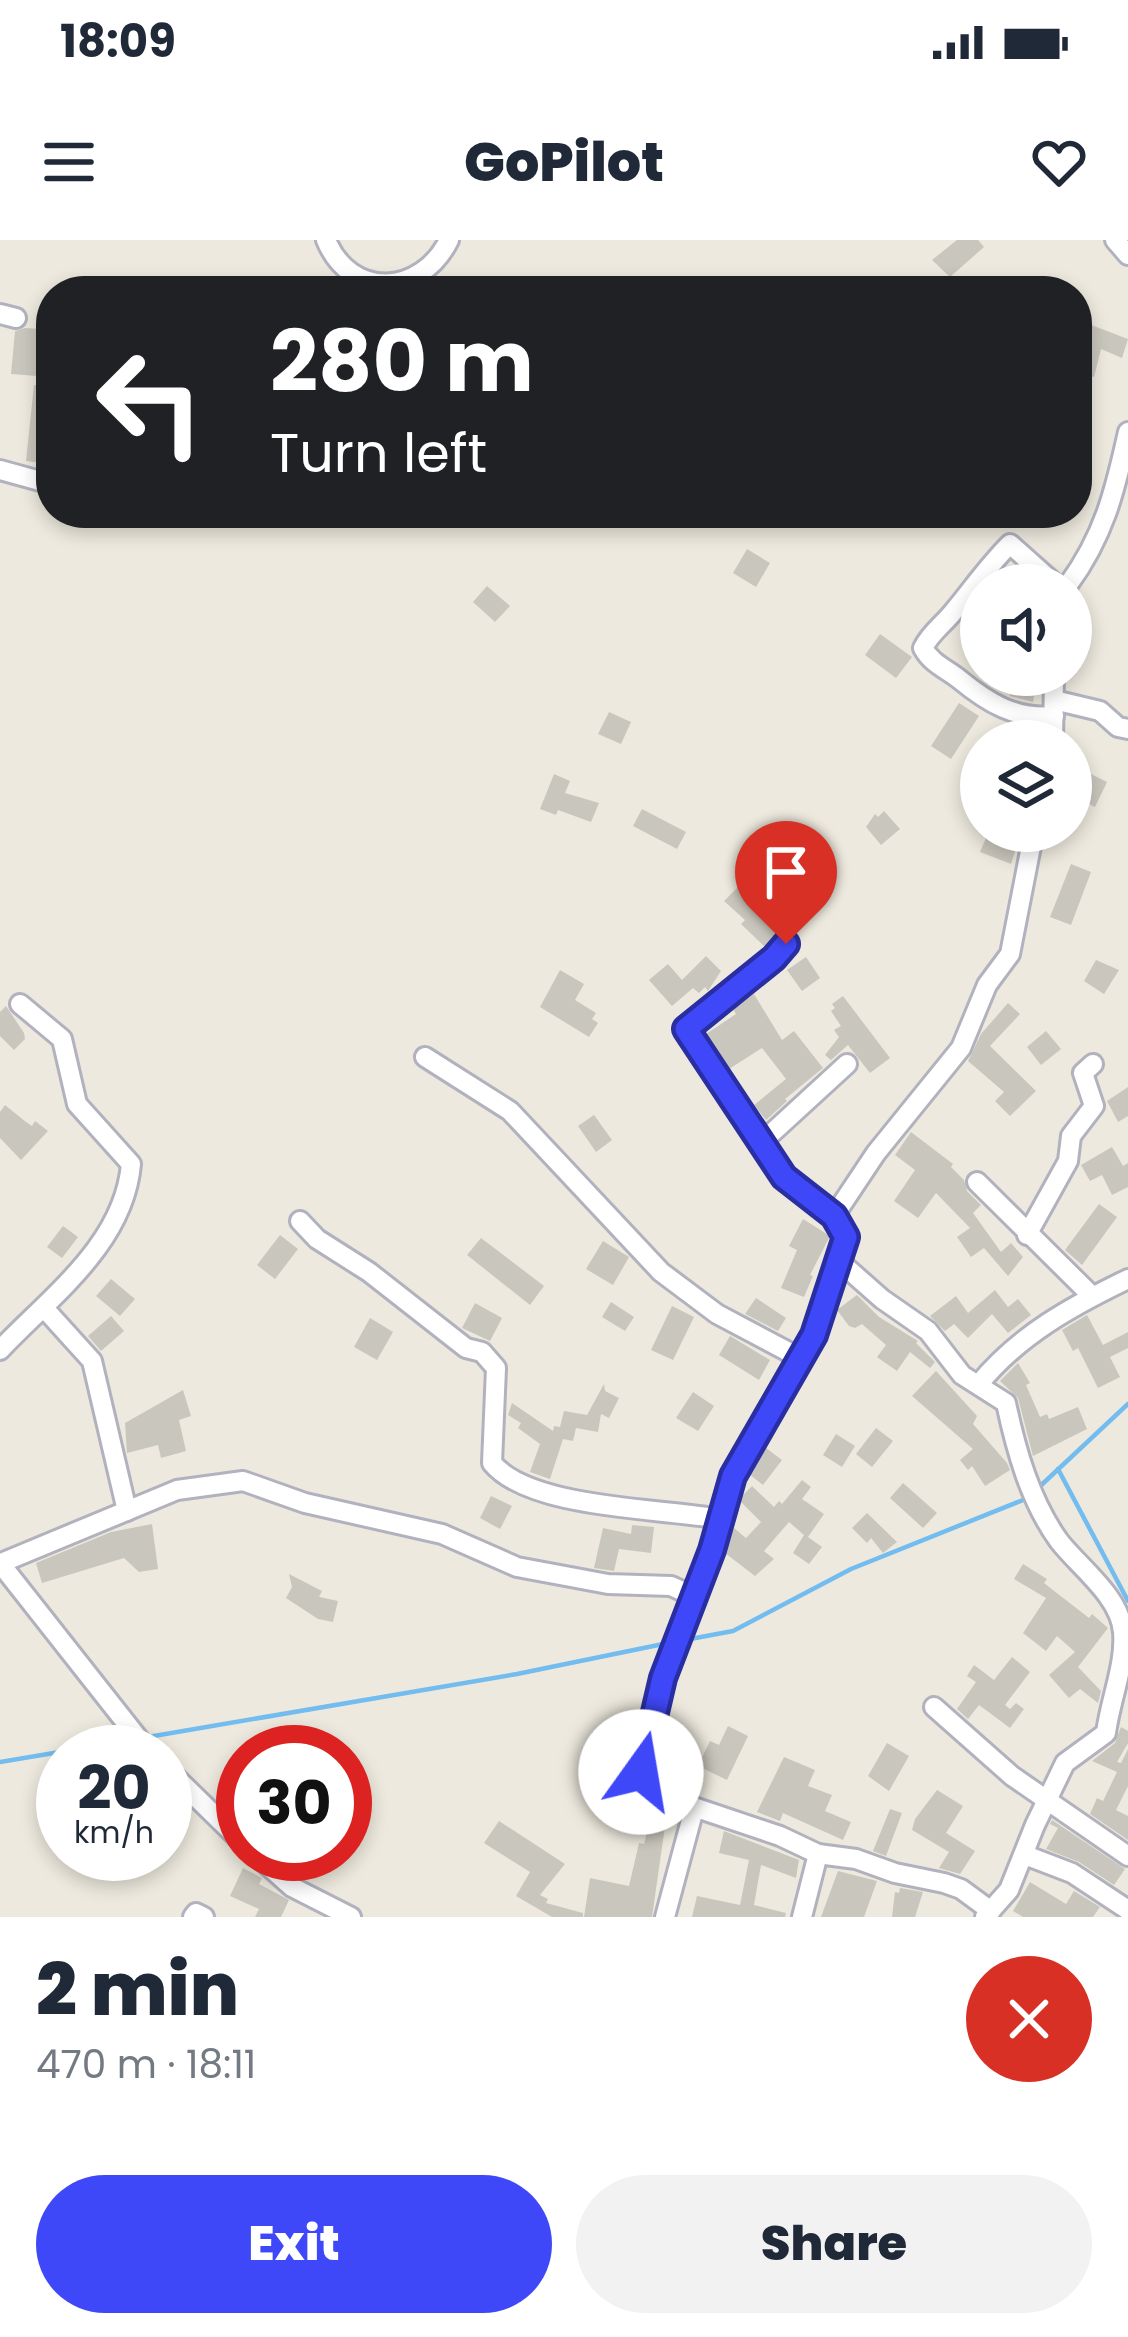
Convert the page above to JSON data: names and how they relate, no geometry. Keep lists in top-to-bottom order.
{
  "page": {
    "status": "18:09",
    "header": "GoPilot",
    "turn": ["280 m", "Turn left"],
    "speed": "20 km/h",
    "limit": "30",
    "heading": ["2 min", "470 m · 18:11"],
    "buttons": ["Exit", "Share"]
  }
}
